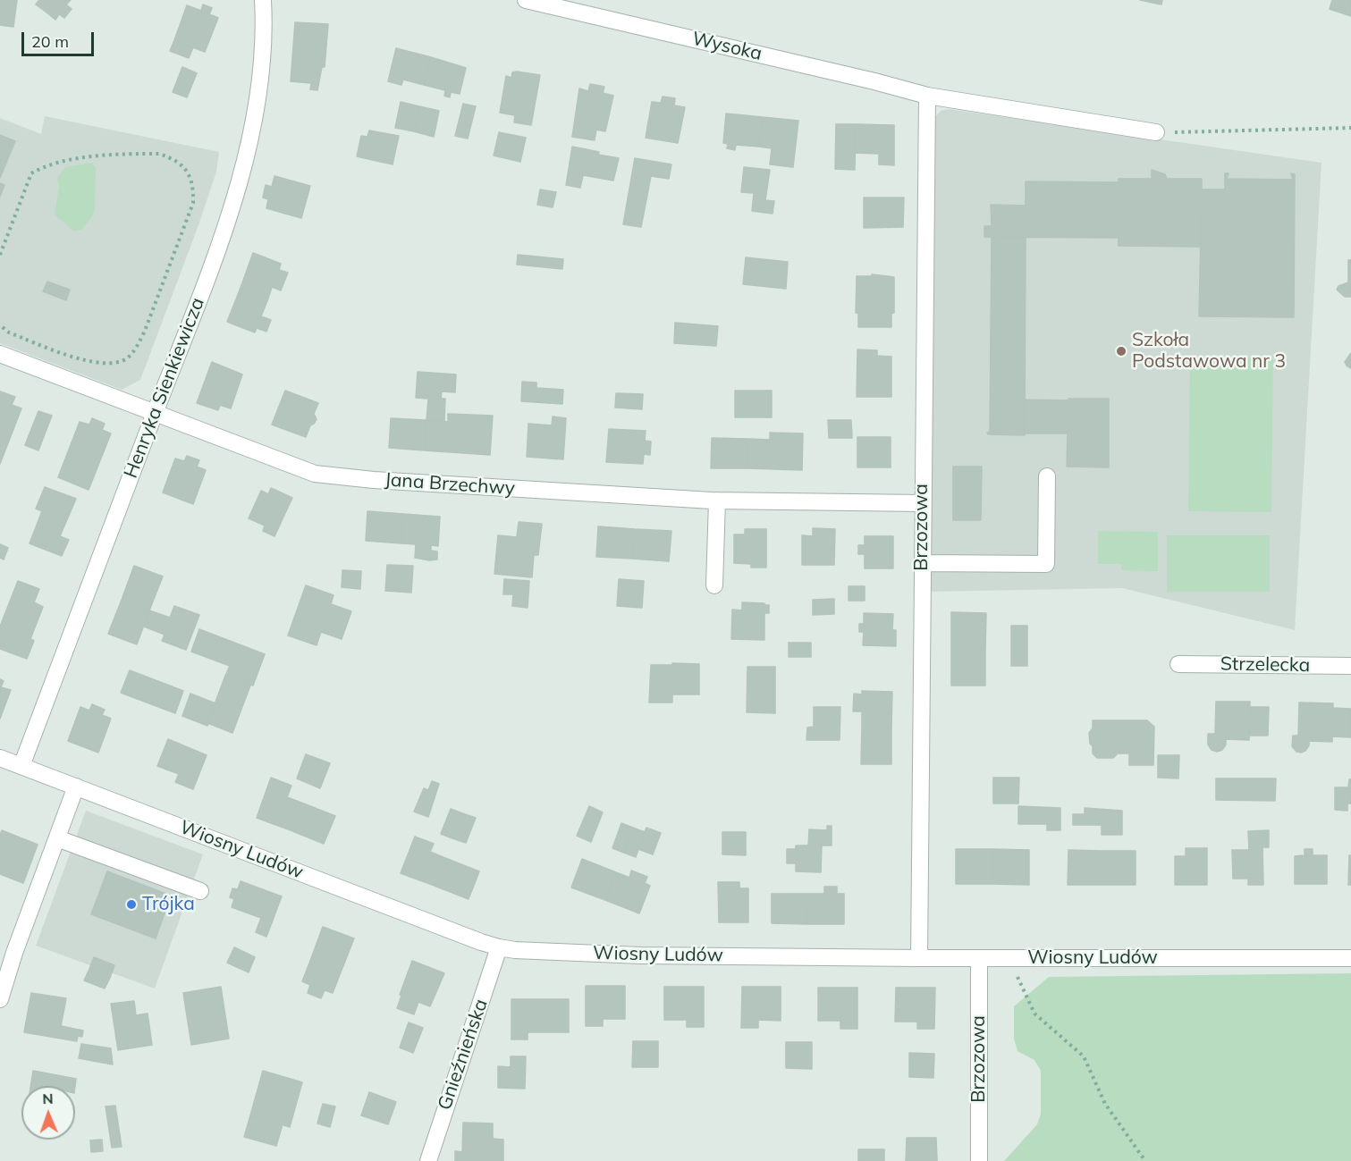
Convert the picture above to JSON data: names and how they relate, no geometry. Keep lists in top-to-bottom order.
{
  "streets": {
    "street": [
      "Wysoka",
      "Henryka Sienkiewicza",
      "Jana Brzechwy",
      "Brzozowa",
      "Strzelecka",
      "Wiosny Ludów",
      "Gnieźnieńska"
    ]
  },
  "crossings": [
    ["Wysoka", "Brzozowa"],
    ["Henryka Sienkiewicza", "Jana Brzechwy"],
    ["Henryka Sienkiewicza", "Wiosny Ludów"],
    ["Jana Brzechwy", "Brzozowa"],
    ["Brzozowa", "Wiosny Ludów"],
    ["Wiosny Ludów", "Gnieźnieńska"]
  ],
  "places": ["Szkoła Podstawowa nr 3", "Trójka"],
  "scale_bar": "20 m",
  "north": "top"
}
